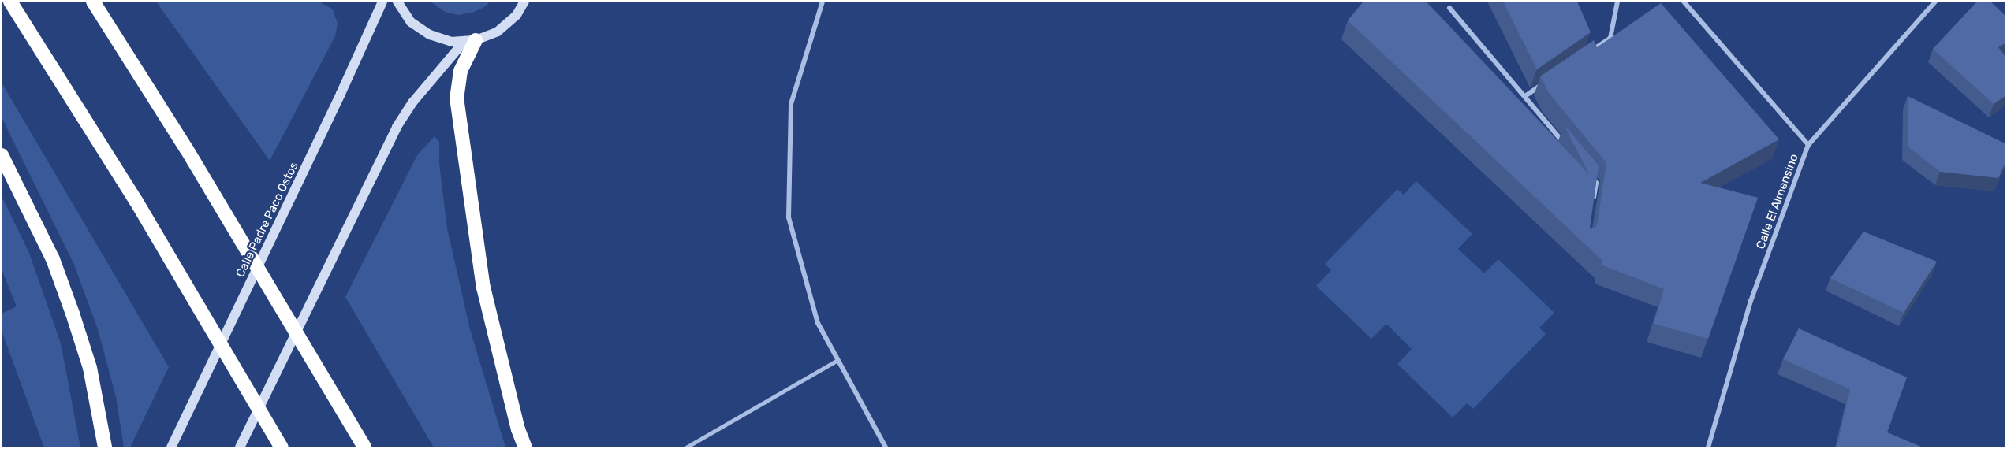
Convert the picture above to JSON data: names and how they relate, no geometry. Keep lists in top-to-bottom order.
{
  "streets": {
    "main road": ["Calle Padre Paco Ostos"],
    "street": ["Calle El Almensino"]
  }
}
